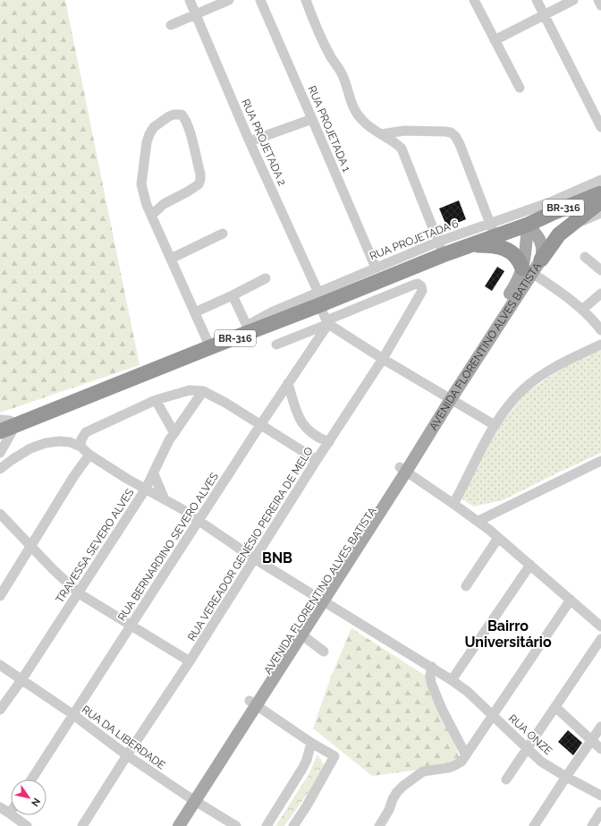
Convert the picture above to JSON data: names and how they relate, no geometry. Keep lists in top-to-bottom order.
{
  "streets": {
    "highway": ["BR-316"],
    "main road": ["AVENIDA FLORENTINO ALVES BATISTA"],
    "street": [
      "RUA PROJETADA 1",
      "RUA PROJETADA 2",
      "RUA PROJETADA 6",
      "RUA VEREADOR GENÉSIO PEREIRA DE MELO",
      "TRAVESSA SEVERO ALVES",
      "RUA BERNARDINO SEVERO ALVES",
      "RUA ONZE",
      "RUA DA LIBERDADE"
    ]
  },
  "crossings": [
    ["RUA PROJETADA 1", "RUA PROJETADA 6"],
    ["RUA PROJETADA 2", "BR-316"],
    ["RUA PROJETADA 2", "RUA PROJETADA 6"],
    ["RUA PROJETADA 2", "RUA VEREADOR GENÉSIO PEREIRA DE MELO"],
    ["RUA PROJETADA 2", "RUA BERNARDINO SEVERO ALVES"],
    ["BR-316", "RUA PROJETADA 6"],
    ["BR-316", "AVENIDA FLORENTINO ALVES BATISTA"],
    ["AVENIDA FLORENTINO ALVES BATISTA", "RUA ONZE"],
    ["AVENIDA FLORENTINO ALVES BATISTA", "RUA DA LIBERDADE"],
    ["RUA VEREADOR GENÉSIO PEREIRA DE MELO", "RUA BERNARDINO SEVERO ALVES"],
    ["RUA VEREADOR GENÉSIO PEREIRA DE MELO", "RUA ONZE"],
    ["RUA VEREADOR GENÉSIO PEREIRA DE MELO", "RUA DA LIBERDADE"],
    ["TRAVESSA SEVERO ALVES", "RUA ONZE"],
    ["TRAVESSA SEVERO ALVES", "RUA DA LIBERDADE"],
    ["RUA BERNARDINO SEVERO ALVES", "RUA ONZE"],
    ["RUA BERNARDINO SEVERO ALVES", "RUA DA LIBERDADE"]
  ],
  "districts": ["BNB", "Bairro Universitário"],
  "north": "bottom right"
}
